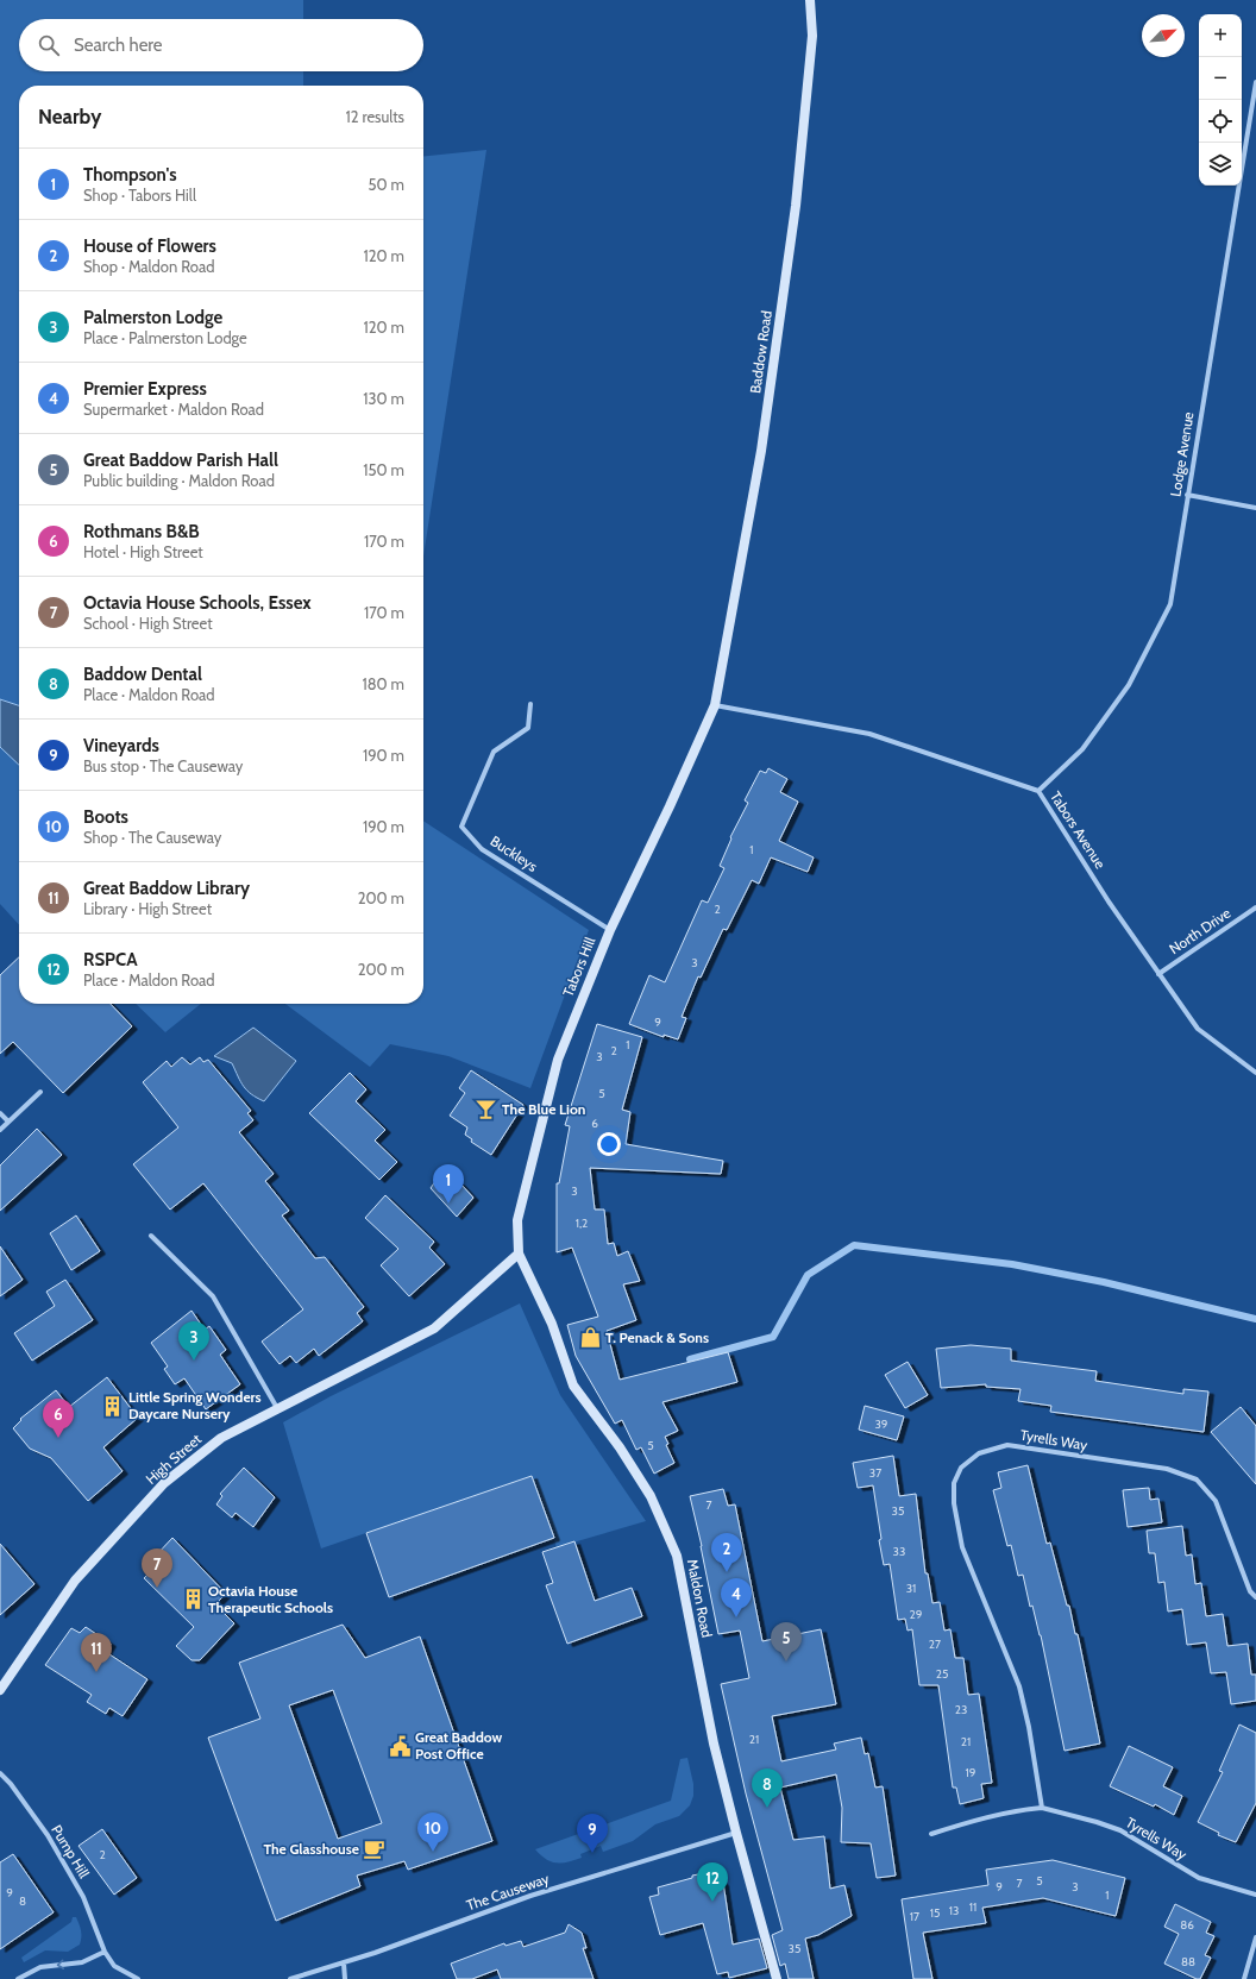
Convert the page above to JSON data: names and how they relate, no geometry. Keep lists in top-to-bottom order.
{
  "streets": {
    "street": [
      "Baddow Road",
      "Lodge Avenue",
      "Tabors Avenue",
      "Buckleys",
      "North Drive",
      "Tabors Hill",
      "Tyrells Way",
      "High Street",
      "Maldon Road",
      "Pump Hill",
      "The Causeway"
    ]
  },
  "crossings": [
    ["Baddow Road", "Tabors Avenue"],
    ["Baddow Road", "Tabors Hill"],
    ["Lodge Avenue", "Tabors Avenue"],
    ["Tabors Avenue", "North Drive"],
    ["Tabors Avenue", "Tabors Hill"],
    ["Buckleys", "Tabors Hill"],
    ["Tabors Hill", "High Street"],
    ["Tabors Hill", "Maldon Road"],
    ["High Street", "Maldon Road"],
    ["Maldon Road", "The Causeway"]
  ],
  "places": {
    "bar": ["The Blue Lion"],
    "shop": ["T. Penack & Sons"],
    "building": ["Little Spring Wonders Daycare Nursery", "Octavia House Therapeutic Schools"],
    "public building": ["Great Baddow Post Office"],
    "cafe": ["The Glasshouse"]
  },
  "house_numbers": [
    "1",
    "2",
    "3",
    "9",
    "1",
    "2",
    "3",
    "5",
    "6",
    "3",
    "1,2",
    "39",
    "5",
    "37",
    "7",
    "35",
    "33",
    "31",
    "29",
    "27",
    "25",
    "23",
    "21",
    "21",
    "19",
    "2",
    "5",
    "7",
    "9",
    "3",
    "9",
    "1",
    "8",
    "11",
    "13",
    "15",
    "17",
    "86",
    "35",
    "88"
  ],
  "north": "top right",
  "page": {
    "map_buttons": ["+", "−"],
    "search": "Search here",
    "heading": ["Nearby", "12 results"],
    "list": [
      {
        "mark": "1",
        "name": "Thompson's",
        "note": "Shop · Tabors Hill",
        "value": "50 m"
      },
      {
        "mark": "2",
        "name": "House of Flowers",
        "note": "Shop · Maldon Road",
        "value": "120 m"
      },
      {
        "mark": "3",
        "name": "Palmerston Lodge",
        "note": "Place · Palmerston Lodge",
        "value": "120 m"
      },
      {
        "mark": "4",
        "name": "Premier Express",
        "note": "Supermarket · Maldon Road",
        "value": "130 m"
      },
      {
        "mark": "5",
        "name": "Great Baddow Parish Hall",
        "note": "Public building · Maldon Road",
        "value": "150 m"
      },
      {
        "mark": "6",
        "name": "Rothmans B&B",
        "note": "Hotel · High Street",
        "value": "170 m"
      },
      {
        "mark": "7",
        "name": "Octavia House Schools, Essex",
        "note": "School · High Street",
        "value": "170 m"
      },
      {
        "mark": "8",
        "name": "Baddow Dental",
        "note": "Place · Maldon Road",
        "value": "180 m"
      },
      {
        "mark": "9",
        "name": "Vineyards",
        "note": "Bus stop · The Causeway",
        "value": "190 m"
      },
      {
        "mark": "10",
        "name": "Boots",
        "note": "Shop · The Causeway",
        "value": "190 m"
      },
      {
        "mark": "11",
        "name": "Great Baddow Library",
        "note": "Library · High Street",
        "value": "200 m"
      },
      {
        "mark": "12",
        "name": "RSPCA",
        "note": "Place · Maldon Road",
        "value": "200 m"
      }
    ],
    "pins": [
      "1",
      "3",
      "6",
      "2",
      "7",
      "4",
      "5",
      "11",
      "8",
      "10",
      "9",
      "12"
    ]
  }
}
